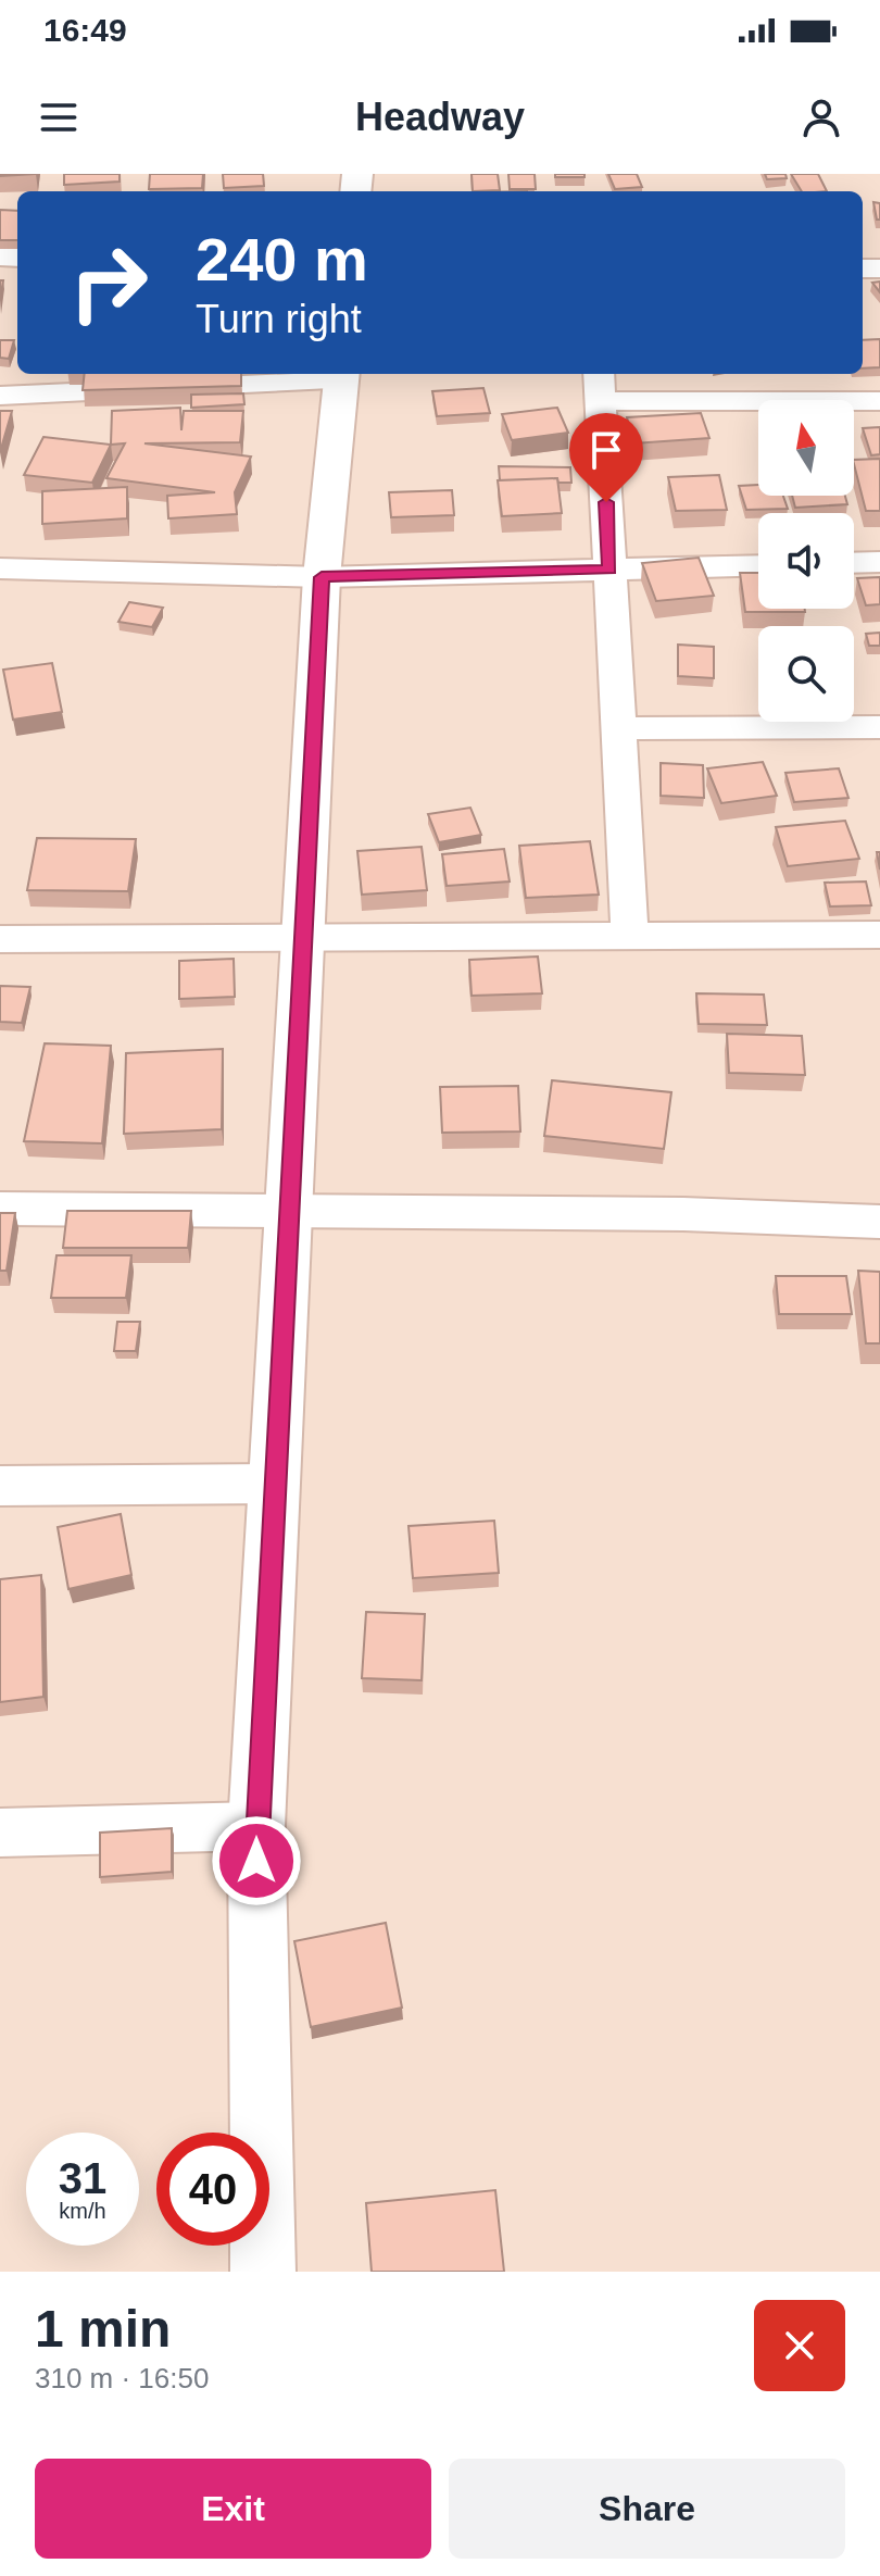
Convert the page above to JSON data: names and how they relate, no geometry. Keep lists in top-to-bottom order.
{
  "north": "top",
  "page": {
    "status": "16:49",
    "header": "Headway",
    "turn": ["240 m", "Turn right"],
    "speed": "31 km/h",
    "limit": "40",
    "heading": ["1 min", "310 m · 16:50"],
    "buttons": ["Exit", "Share"]
  }
}
